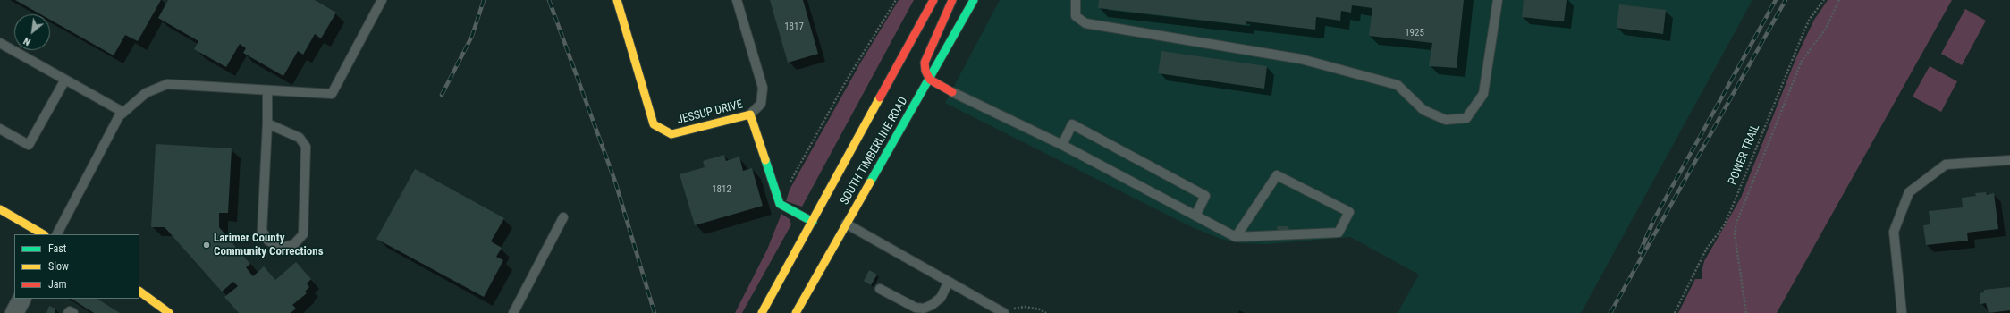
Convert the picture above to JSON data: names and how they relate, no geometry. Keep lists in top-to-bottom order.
{
  "streets": {
    "main road": ["JESSUP DRIVE", "SOUTH TIMBERLINE ROAD"],
    "path": ["POWER TRAIL"]
  },
  "crossings": [
    ["JESSUP DRIVE", "SOUTH TIMBERLINE ROAD"]
  ],
  "places": ["Larimer County Community Corrections"],
  "house_numbers": ["1817", "1925", "1812"],
  "legend": ["Fast", "Slow", "Jam"],
  "north": "bottom left"
}
